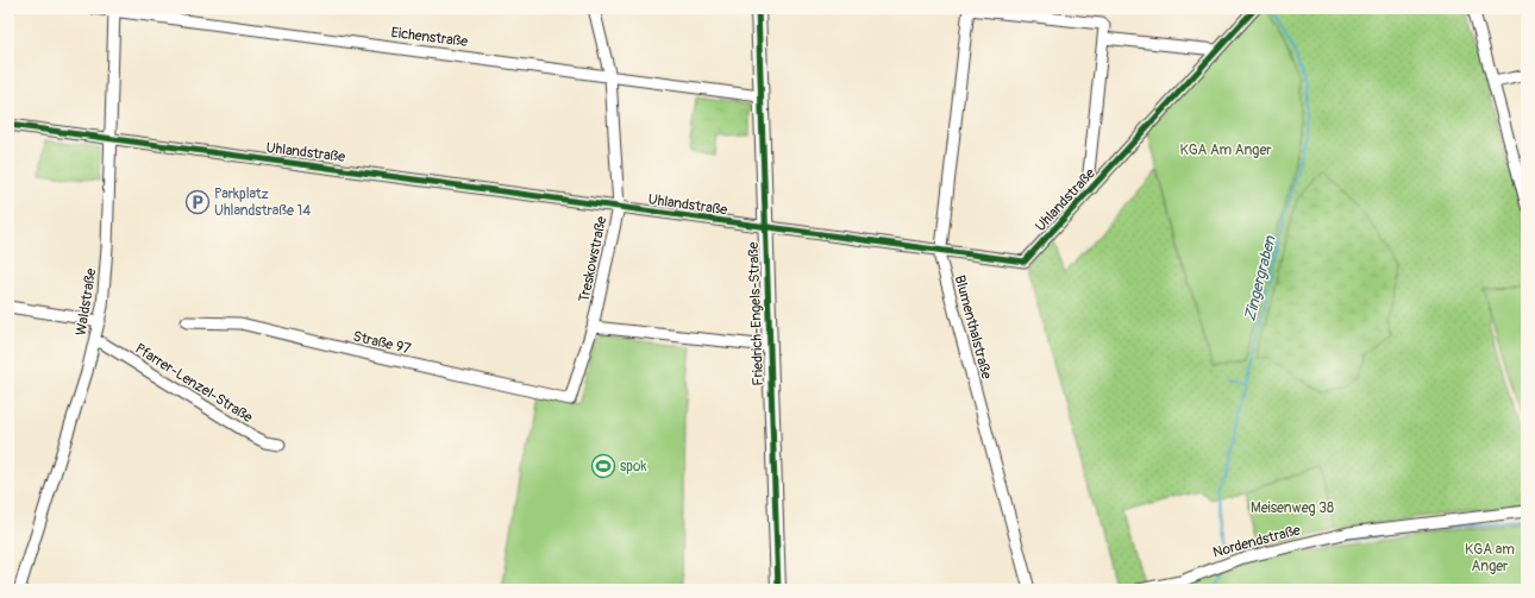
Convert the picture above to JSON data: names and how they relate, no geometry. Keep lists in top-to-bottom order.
{
  "streets": {
    "main road": ["Friedrich-Engels-Straße"],
    "street": [
      "Eichenstraße",
      "Uhlandstraße",
      "Treskowstraße",
      "Waldstraße",
      "Blumenthalstraße",
      "Straße 97",
      "Pfarrer-Lenzel-Straße",
      "Nordendstraße"
    ]
  },
  "crossings": [
    ["Eichenstraße", "Treskowstraße"],
    ["Eichenstraße", "Waldstraße"],
    ["Eichenstraße", "Friedrich-Engels-Straße"],
    ["Uhlandstraße", "Treskowstraße"],
    ["Uhlandstraße", "Waldstraße"],
    ["Uhlandstraße", "Friedrich-Engels-Straße"],
    ["Uhlandstraße", "Blumenthalstraße"],
    ["Treskowstraße", "Straße 97"],
    ["Waldstraße", "Pfarrer-Lenzel-Straße"]
  ],
  "water": ["Zingergraben"],
  "parks": ["KGA Am Anger", "Meisenweg 38", "KGA am Anger"],
  "places": {
    "parking": ["Parkplatz Uhlandstraße 14"],
    "sports": ["spok"]
  }
}
